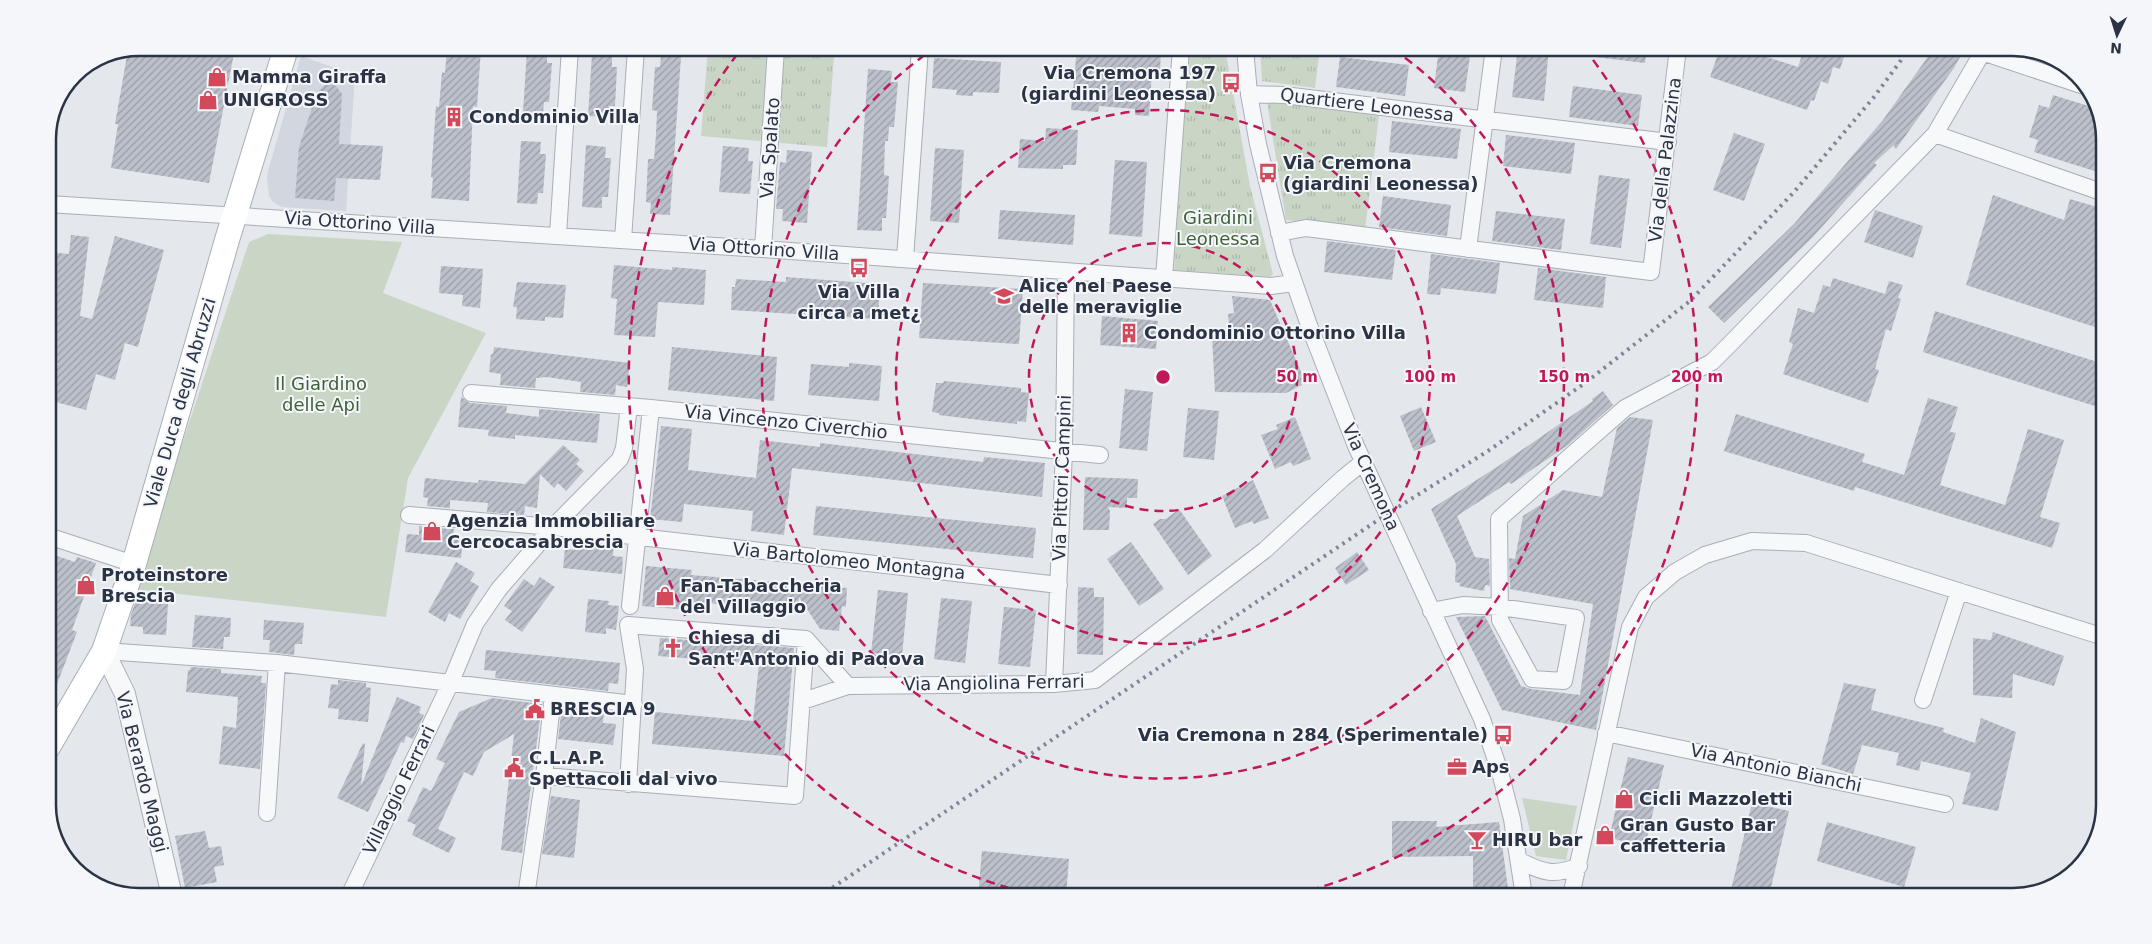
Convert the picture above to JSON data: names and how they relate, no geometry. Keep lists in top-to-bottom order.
{
  "streets": {
    "main road": ["Viale Duca degli Abruzzi"],
    "street": [
      "Quartiere Leonessa",
      "Via Spalato",
      "Via della Palazzina",
      "Via Ottorino Villa",
      "Via Vincenzo Civerchio",
      "Via Cremona",
      "Via Pittori Campini",
      "Via Bartolomeo Montagna",
      "Via Angiolina Ferrari",
      "Via Antonio Bianchi",
      "Via Berardo Maggi",
      "Villaggio Ferrari"
    ]
  },
  "crossings": [
    ["Quartiere Leonessa", "Via della Palazzina"],
    ["Quartiere Leonessa", "Via Cremona"],
    ["Via Spalato", "Via Ottorino Villa"],
    ["Via Ottorino Villa", "Viale Duca degli Abruzzi"],
    ["Via Ottorino Villa", "Via Cremona"],
    ["Via Ottorino Villa", "Via Pittori Campini"],
    ["Viale Duca degli Abruzzi", "Via Berardo Maggi"],
    ["Via Vincenzo Civerchio", "Via Pittori Campini"],
    ["Via Cremona", "Via Angiolina Ferrari"],
    ["Via Pittori Campini", "Via Bartolomeo Montagna"],
    ["Via Pittori Campini", "Via Angiolina Ferrari"],
    ["Via Bartolomeo Montagna", "Villaggio Ferrari"]
  ],
  "parks": ["Giardini Leonessa", "Il Giardino delle Api"],
  "places": {
    "shop": [
      "Mamma Giraffa",
      "UNIGROSS",
      "Agenzia Immobiliare Cercocasabrescia",
      "Proteinstore Brescia",
      "Fan-Tabaccheria del Villaggio",
      "Cicli Mazzoletti",
      "Gran Gusto Bar caffetteria"
    ],
    "bus stop": [
      "Via Cremona 197 (giardini Leonessa)",
      "Via Cremona (giardini Leonessa)",
      "Via Villa circa a met¿",
      "Via Cremona n 284 (Sperimentale)"
    ],
    "building": ["Condominio Villa", "Condominio Ottorino Villa"],
    "school or university": ["Alice nel Paese delle meraviglie"],
    "church": ["Chiesa di Sant'Antonio di Padova"],
    "public building": ["BRESCIA 9", "C.L.A.P. Spettacoli dal vivo"],
    "office": ["Aps"],
    "bar": ["HIRU bar"]
  },
  "north": "bottom",
  "rings": [
    "50 m",
    "100 m",
    "150 m",
    "200 m"
  ]
}
